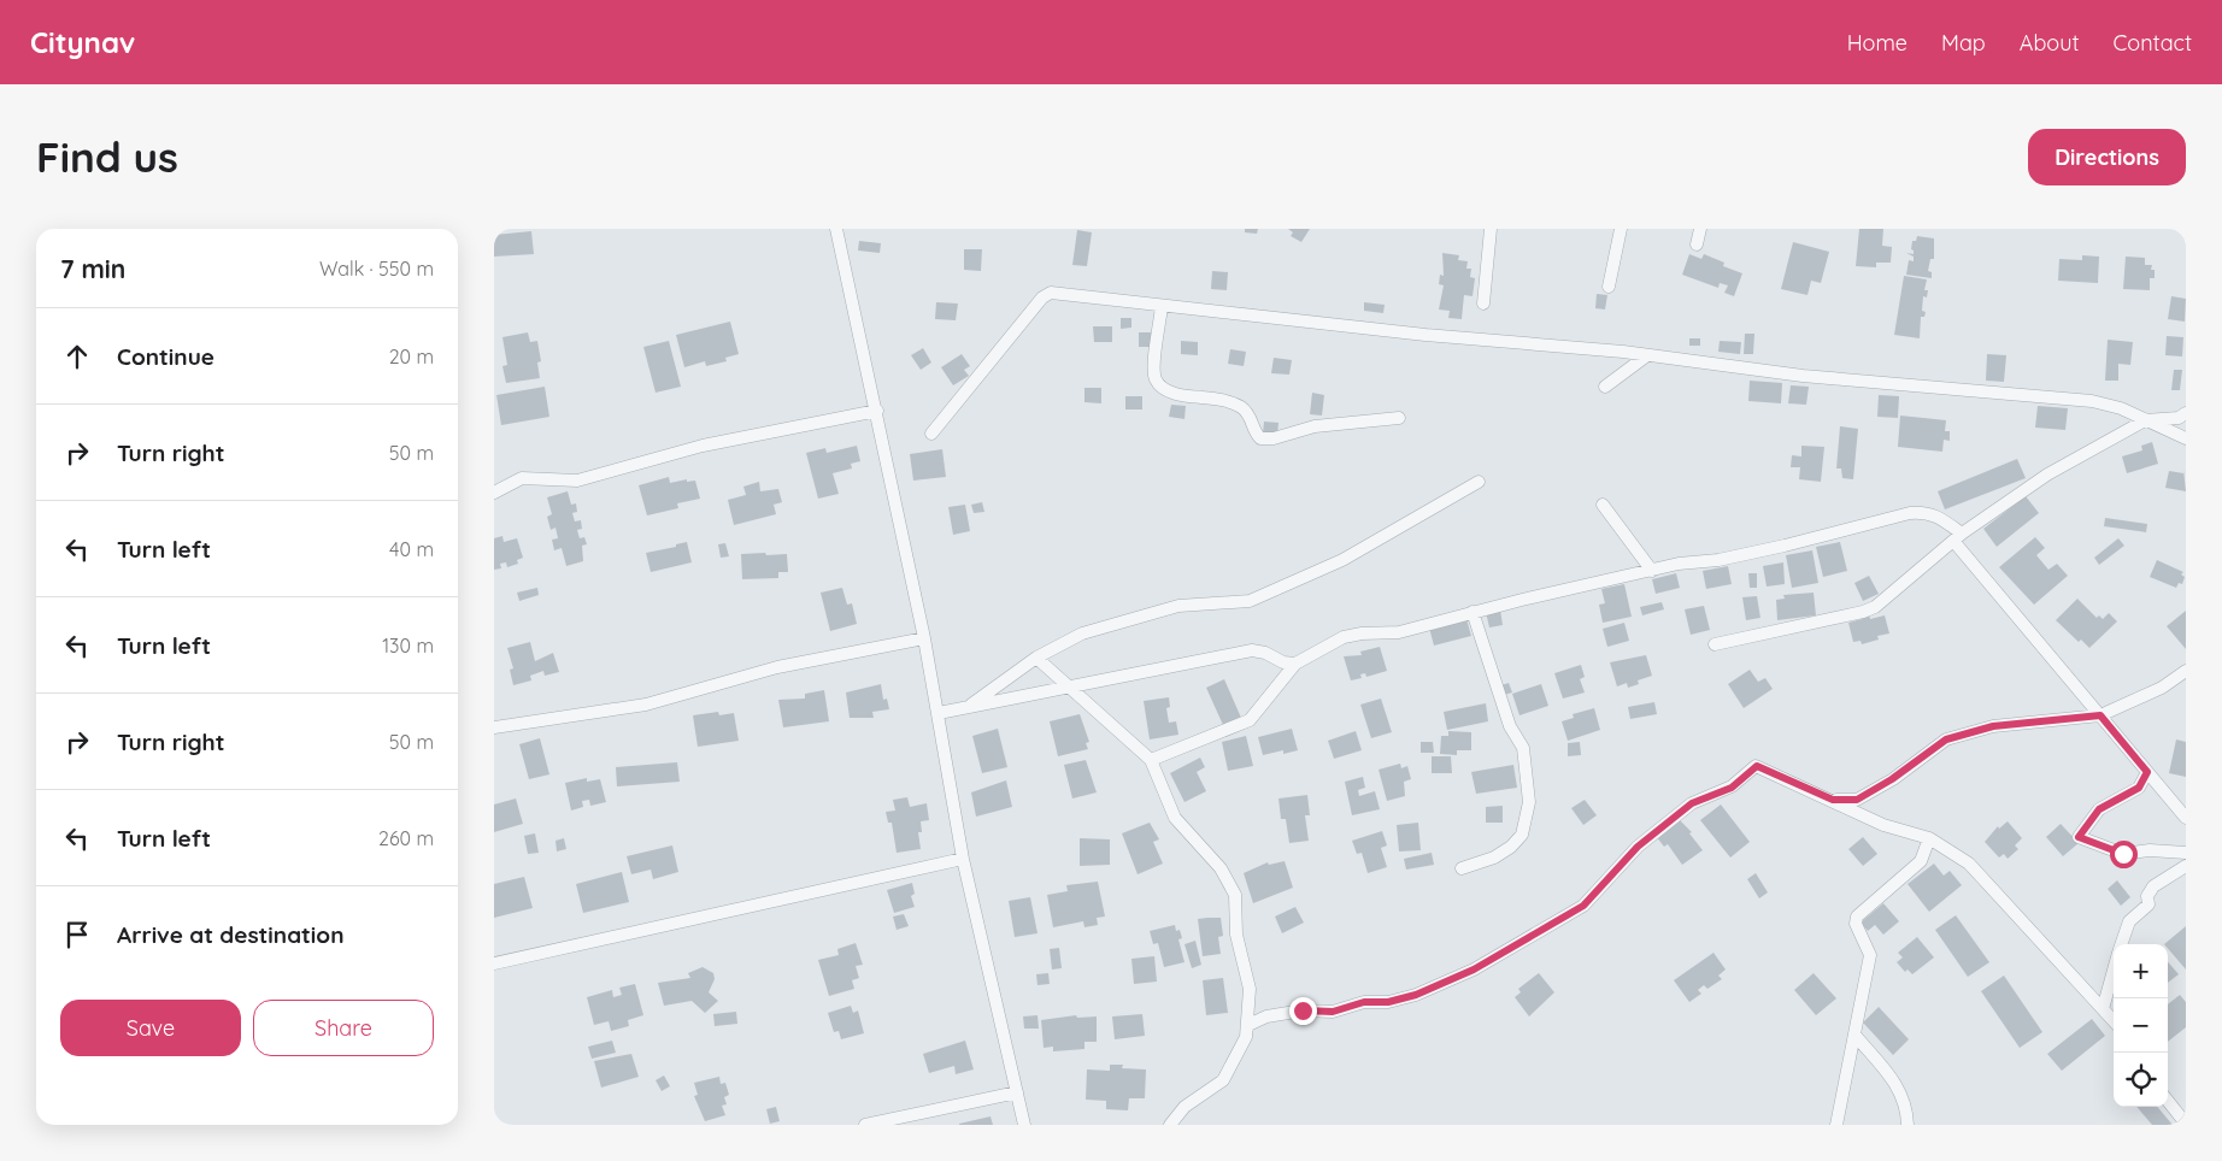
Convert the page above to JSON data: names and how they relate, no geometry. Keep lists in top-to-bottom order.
{
  "page": {
    "header": "Citynav",
    "nav": [
      "Home",
      "Map",
      "About",
      "Contact"
    ],
    "buttons": [
      "Directions",
      ["Save", "Share"]
    ],
    "title": "Find us",
    "heading": ["7 min", "Walk · 550 m"],
    "list": [
      ["Continue", "20 m"],
      ["Turn right", "50 m"],
      ["Turn left", "40 m"],
      ["Turn left", "130 m"],
      ["Turn right", "50 m"],
      ["Turn left", "260 m"],
      "Arrive at destination"
    ],
    "map_buttons": ["+", "−"]
  }
}
